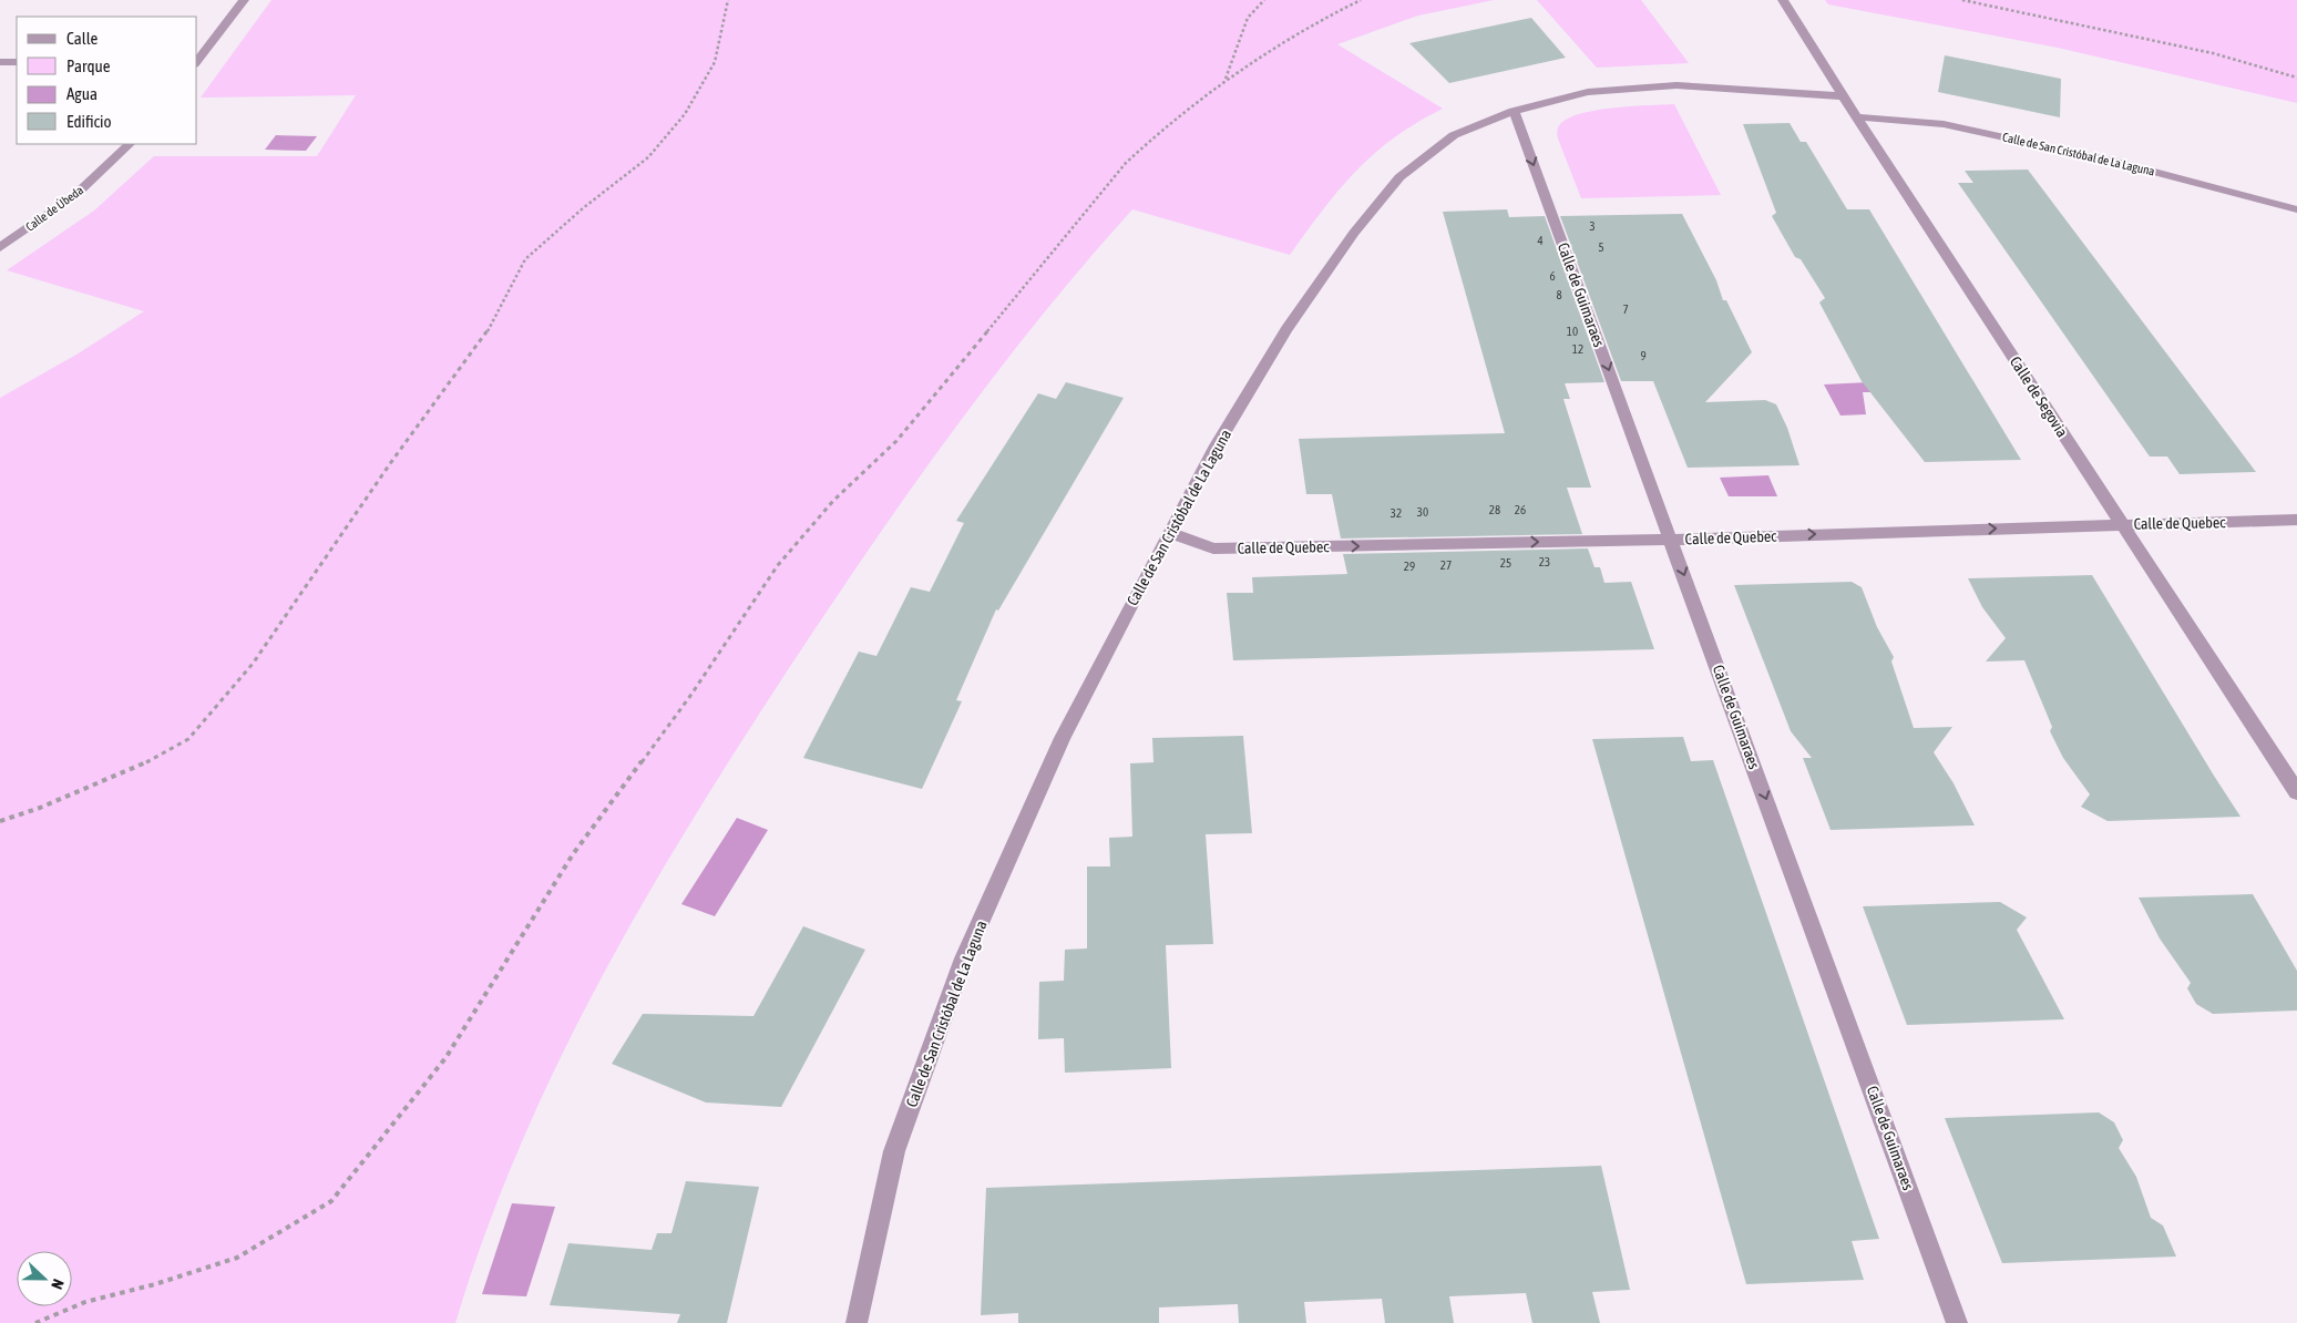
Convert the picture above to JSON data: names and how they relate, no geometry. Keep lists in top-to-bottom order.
{
  "streets": {
    "street": [
      "Calle de San Cristóbal de La Laguna",
      "Calle de Úbeda",
      "Calle de Guimaraes",
      "Calle de Segovia",
      "Calle de Quebec"
    ]
  },
  "crossings": [
    ["Calle de San Cristóbal de La Laguna", "Calle de Guimaraes"],
    ["Calle de San Cristóbal de La Laguna", "Calle de Segovia"],
    ["Calle de San Cristóbal de La Laguna", "Calle de Quebec"],
    ["Calle de Guimaraes", "Calle de Quebec"],
    ["Calle de Segovia", "Calle de Quebec"]
  ],
  "one_way": ["Calle de Guimaraes", "Calle de Quebec"],
  "house_numbers": [
    "3",
    "4",
    "5",
    "6",
    "8",
    "7",
    "10",
    "12",
    "9",
    "28",
    "26",
    "30",
    "32",
    "23",
    "25",
    "27",
    "29"
  ],
  "legend": [
    "Calle",
    "Parque",
    "Agua",
    "Edificio"
  ],
  "north": "right"
}
